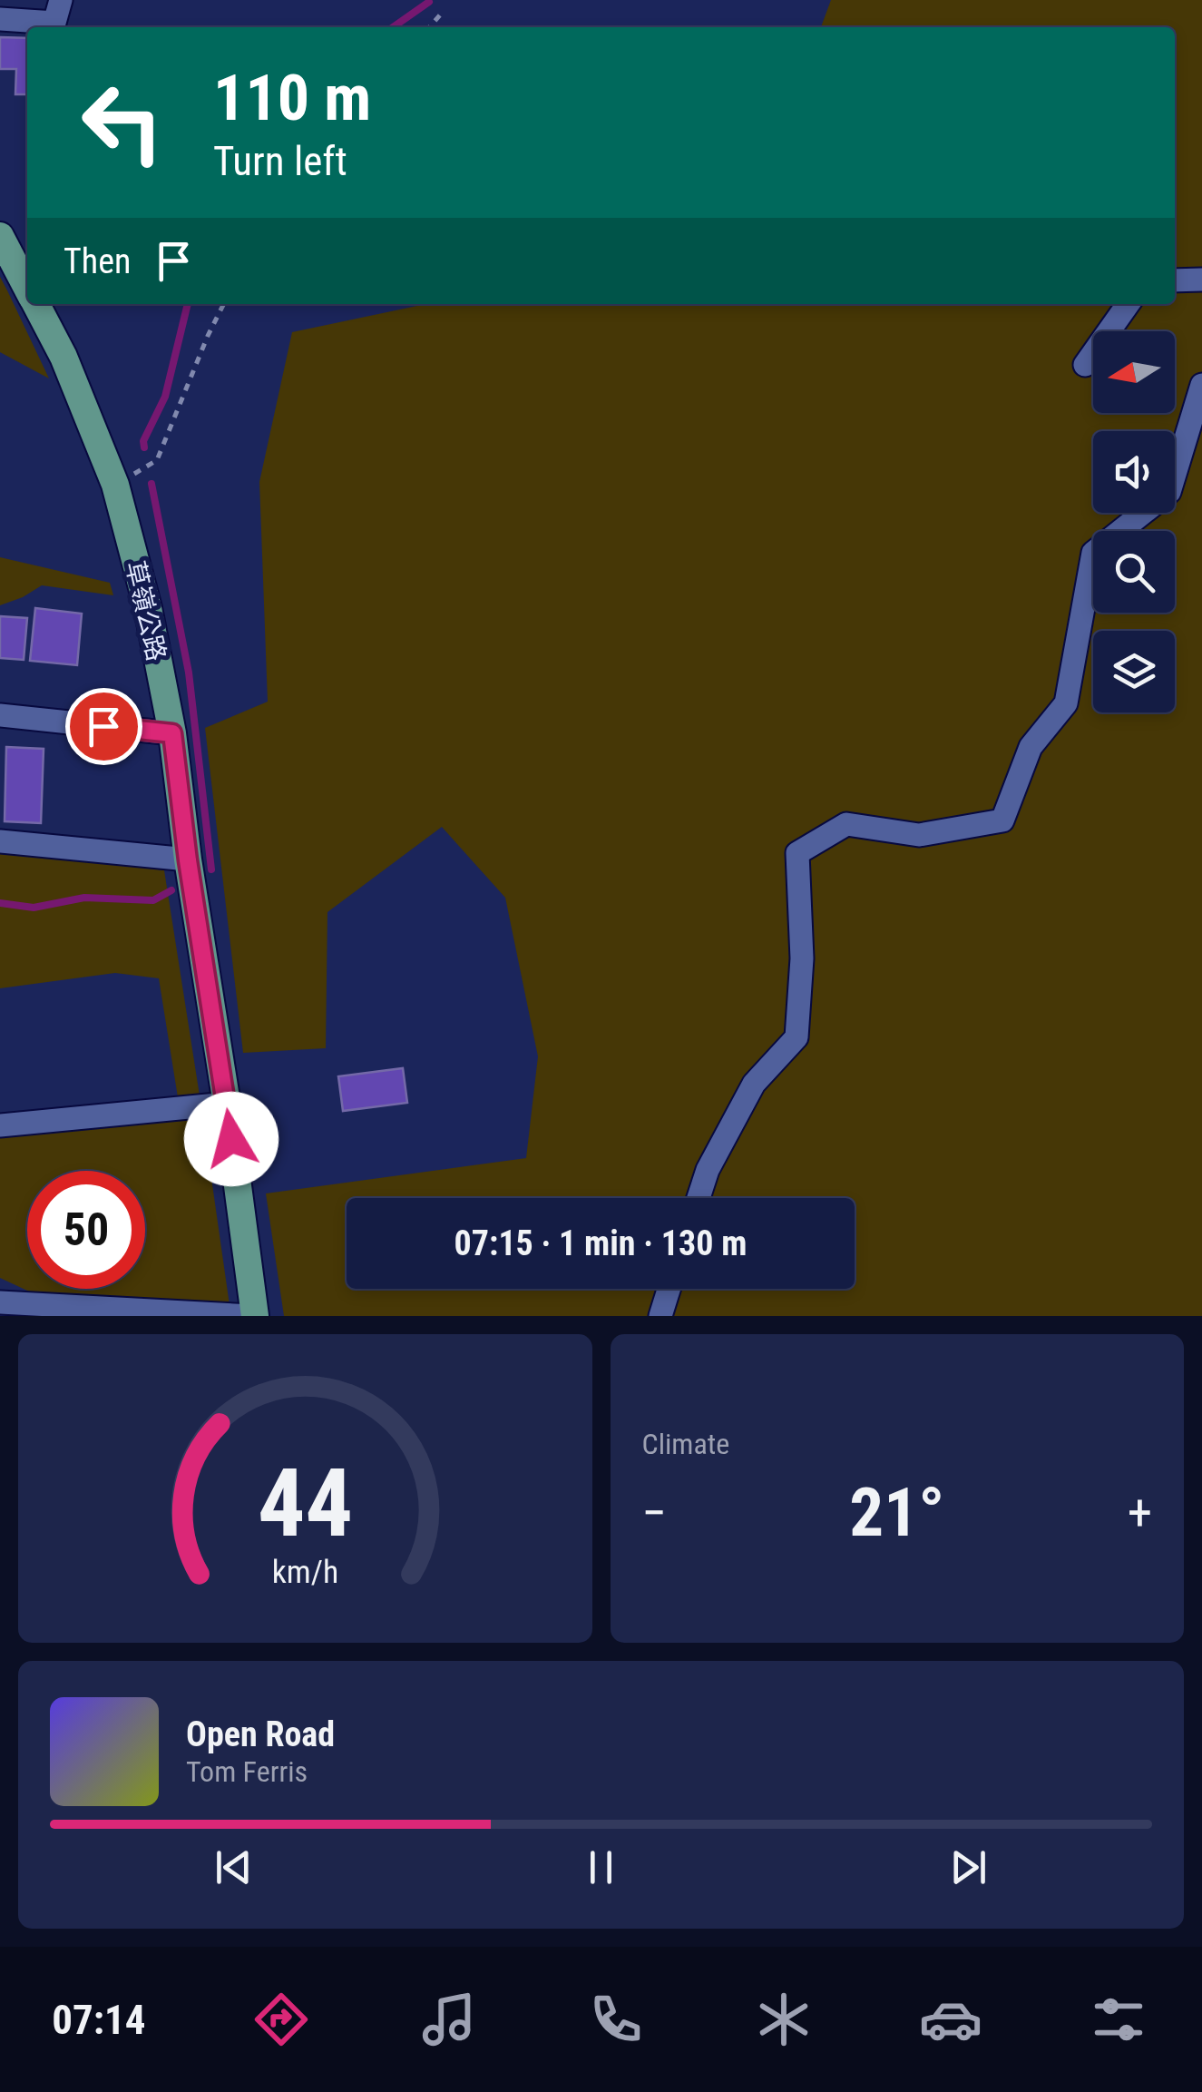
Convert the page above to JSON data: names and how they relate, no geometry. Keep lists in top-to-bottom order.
{
  "streets": {
    "main road": ["草嶺公路"]
  },
  "north": "left",
  "page": {
    "turn": ["110 m", "Turn left"],
    "then": "Then",
    "limit": "50",
    "trip": "07:15 · 1 min · 130 m",
    "tile": "Climate",
    "heat": ["−", "21°", "+"],
    "song": ["Open Road", "Tom Ferris"],
    "tabs": "07:14",
    "gauge": ["44", "km/h"]
  }
}
